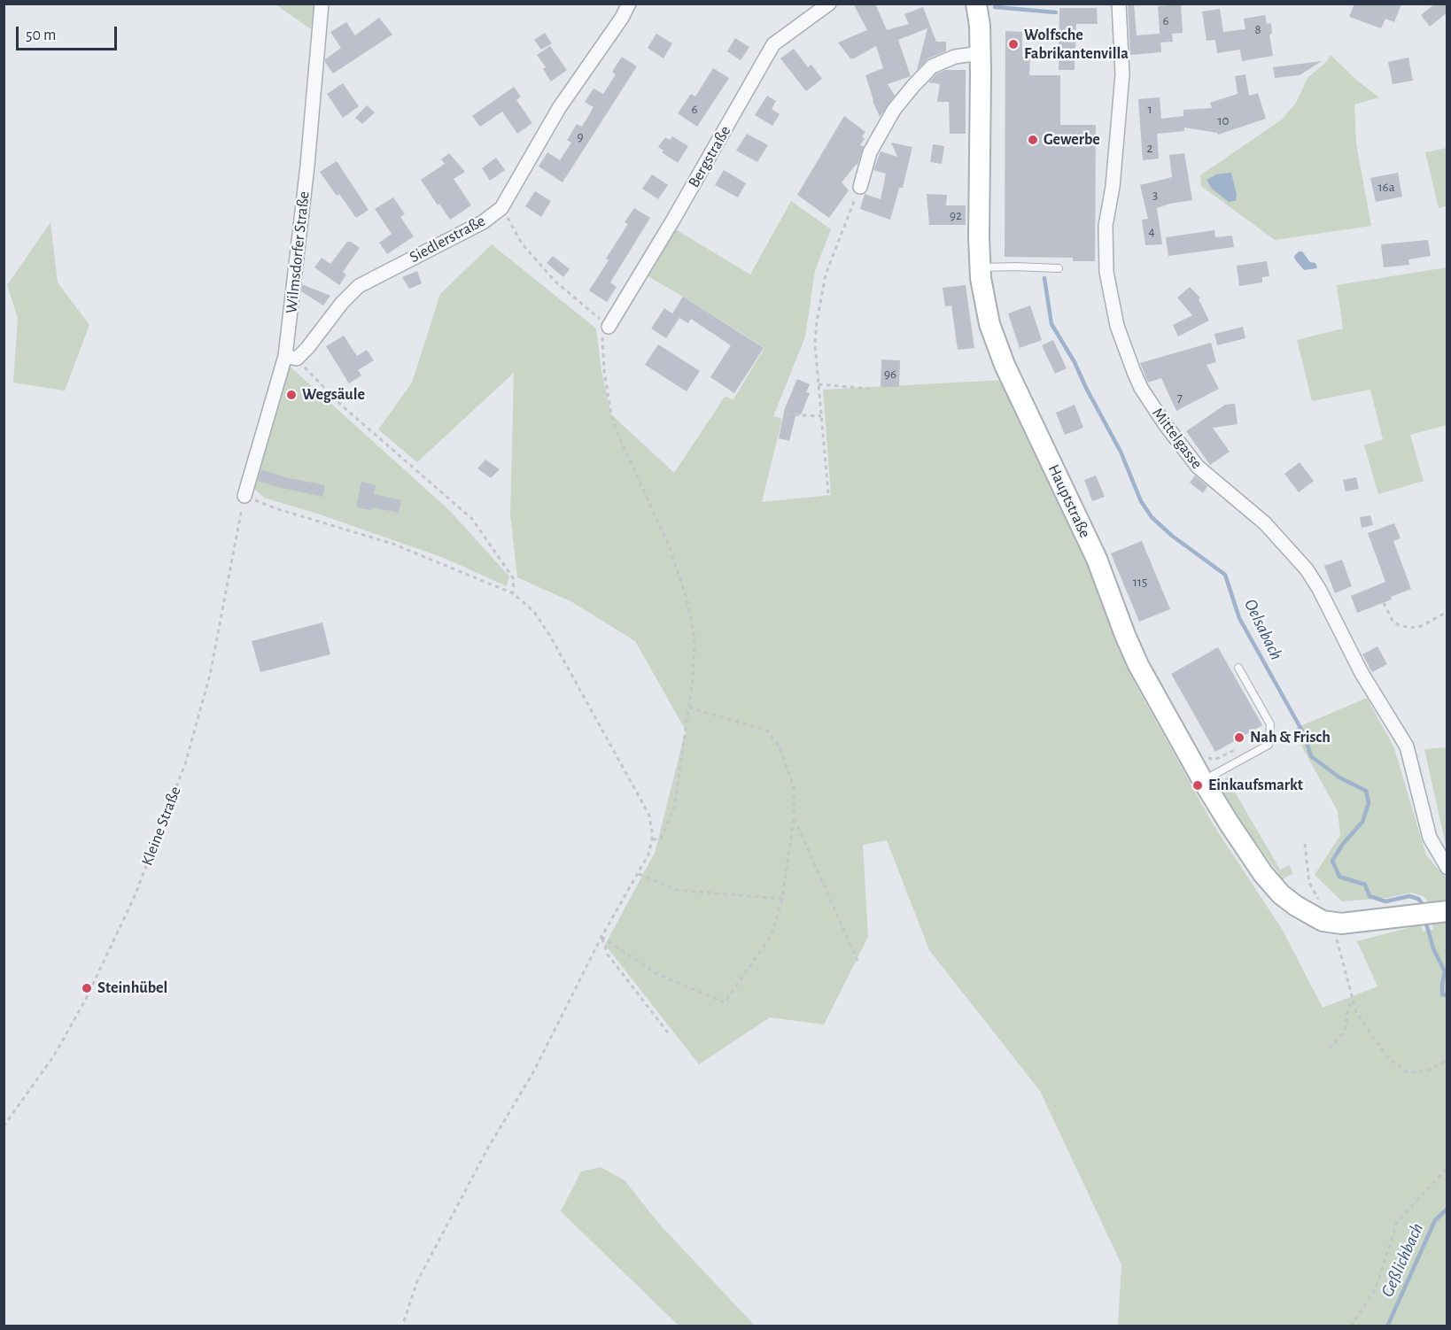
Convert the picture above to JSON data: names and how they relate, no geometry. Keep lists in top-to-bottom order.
{
  "streets": {
    "main road": ["Hauptstraße"],
    "street": [
      "Bergstraße",
      "Siedlerstraße",
      "Wilmsdorfer Straße",
      "Mittelgasse"
    ],
    "path": ["Kleine Straße"]
  },
  "crossings": [
    ["Siedlerstraße", "Wilmsdorfer Straße"],
    ["Wilmsdorfer Straße", "Kleine Straße"]
  ],
  "water": ["Oelsabach", "Geßlichbach"],
  "places": [
    "Wolfsche Fabrikantenvilla",
    "Gewerbe",
    "Wegsäule",
    "Nah & Frisch",
    "Einkaufsmarkt",
    "Steinhübel"
  ],
  "house_numbers": [
    "6",
    "8",
    "6",
    "1",
    "10",
    "9",
    "2",
    "16a",
    "3",
    "92",
    "4",
    "96",
    "7",
    "115"
  ],
  "scale_bar": "50 m"
}
